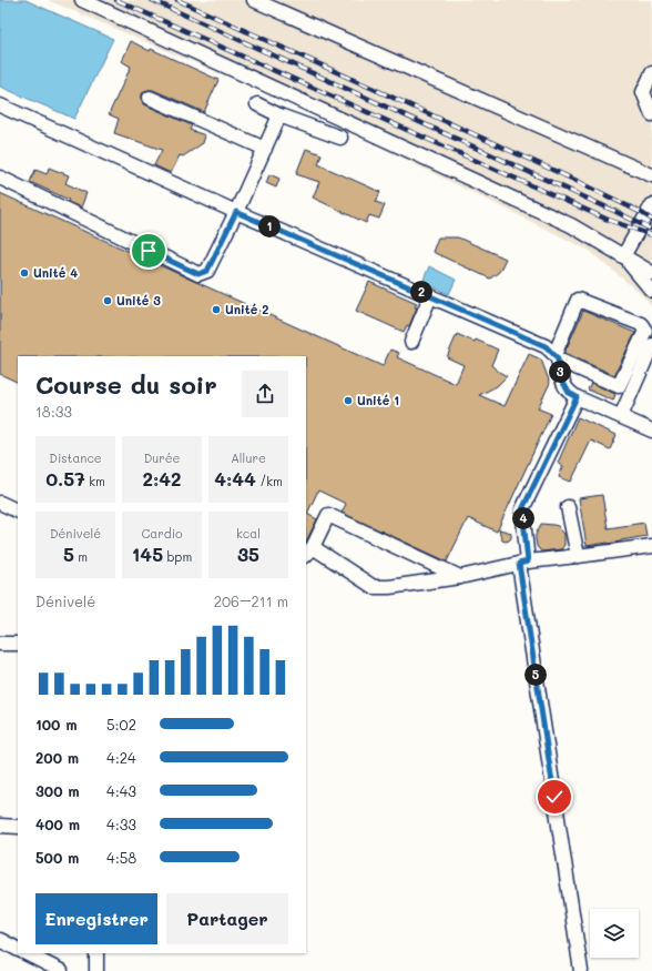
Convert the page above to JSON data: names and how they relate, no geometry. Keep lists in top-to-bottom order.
{
  "places": [
    "Unité 4",
    "Unité 3",
    "Unité 2",
    "Unité 1"
  ],
  "page": {
    "pins": [
      "1",
      "2",
      "3",
      "4",
      "5"
    ],
    "heading": ["Course du soir", "18:33"],
    "stats": [
      ["Distance", "0.57 km"],
      ["Durée", "2:42"],
      ["Allure", "4:44 /km"],
      ["Dénivelé", "5 m"],
      ["Cardio", "145 bpm"],
      ["kcal", "35"]
    ],
    "chart": ["Dénivelé", "206–211 m"],
    "list": [
      {
        "name": "100 m",
        "note": "5:02"
      },
      {
        "name": "200 m",
        "note": "4:24"
      },
      {
        "name": "300 m",
        "note": "4:43"
      },
      {
        "name": "400 m",
        "note": "4:33"
      },
      {
        "name": "500 m",
        "note": "4:58"
      }
    ],
    "buttons": ["Enregistrer", "Partager"]
  }
}
